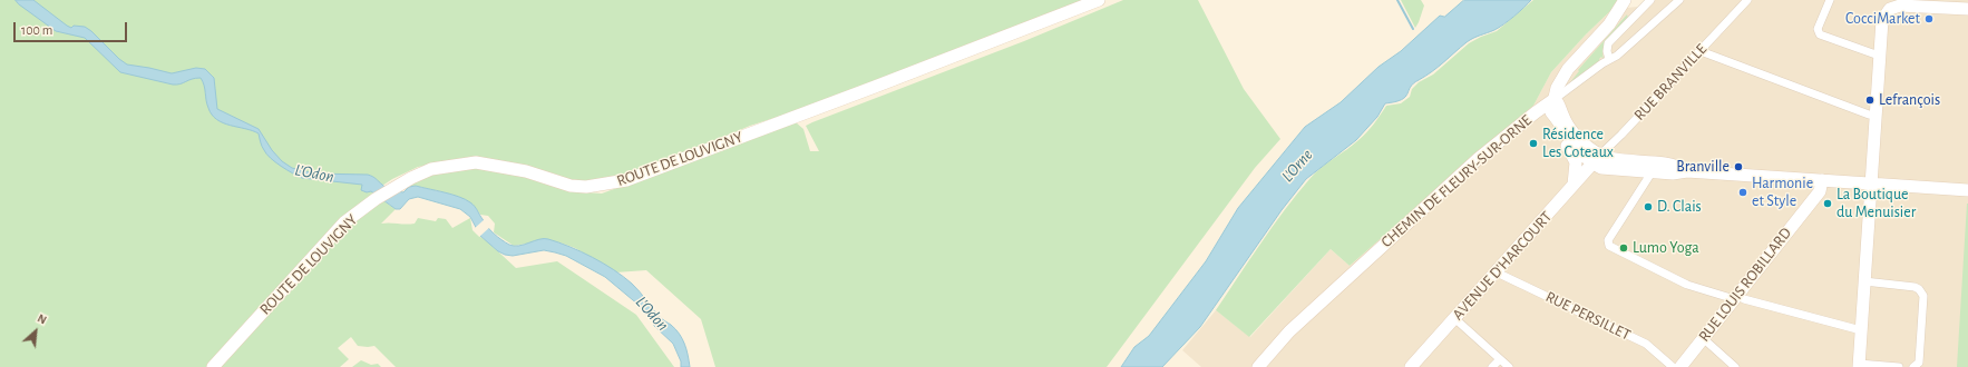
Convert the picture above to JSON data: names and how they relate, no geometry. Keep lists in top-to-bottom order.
{
  "streets": {
    "street": [
      "RUE BRANVILLE",
      "ROUTE DE LOUVIGNY",
      "CHEMIN DE FLEURY-SUR-ORNE",
      "AVENUE D'HARCOURT",
      "RUE LOUIS ROBILLARD",
      "RUE PERSILLET"
    ]
  },
  "crossings": [
    ["RUE BRANVILLE", "AVENUE D'HARCOURT"],
    ["AVENUE D'HARCOURT", "RUE PERSILLET"]
  ],
  "water": ["L'Orne", "L'Odon"],
  "places": [
    "CocciMarket",
    "Lefrançois",
    "Résidence Les Coteaux",
    "Branville",
    "Harmonie et Style",
    "La Boutique du Menuisier",
    "D. Clais",
    "Lumo Yoga"
  ],
  "scale_bar": "100 m",
  "north": "top right"
}
